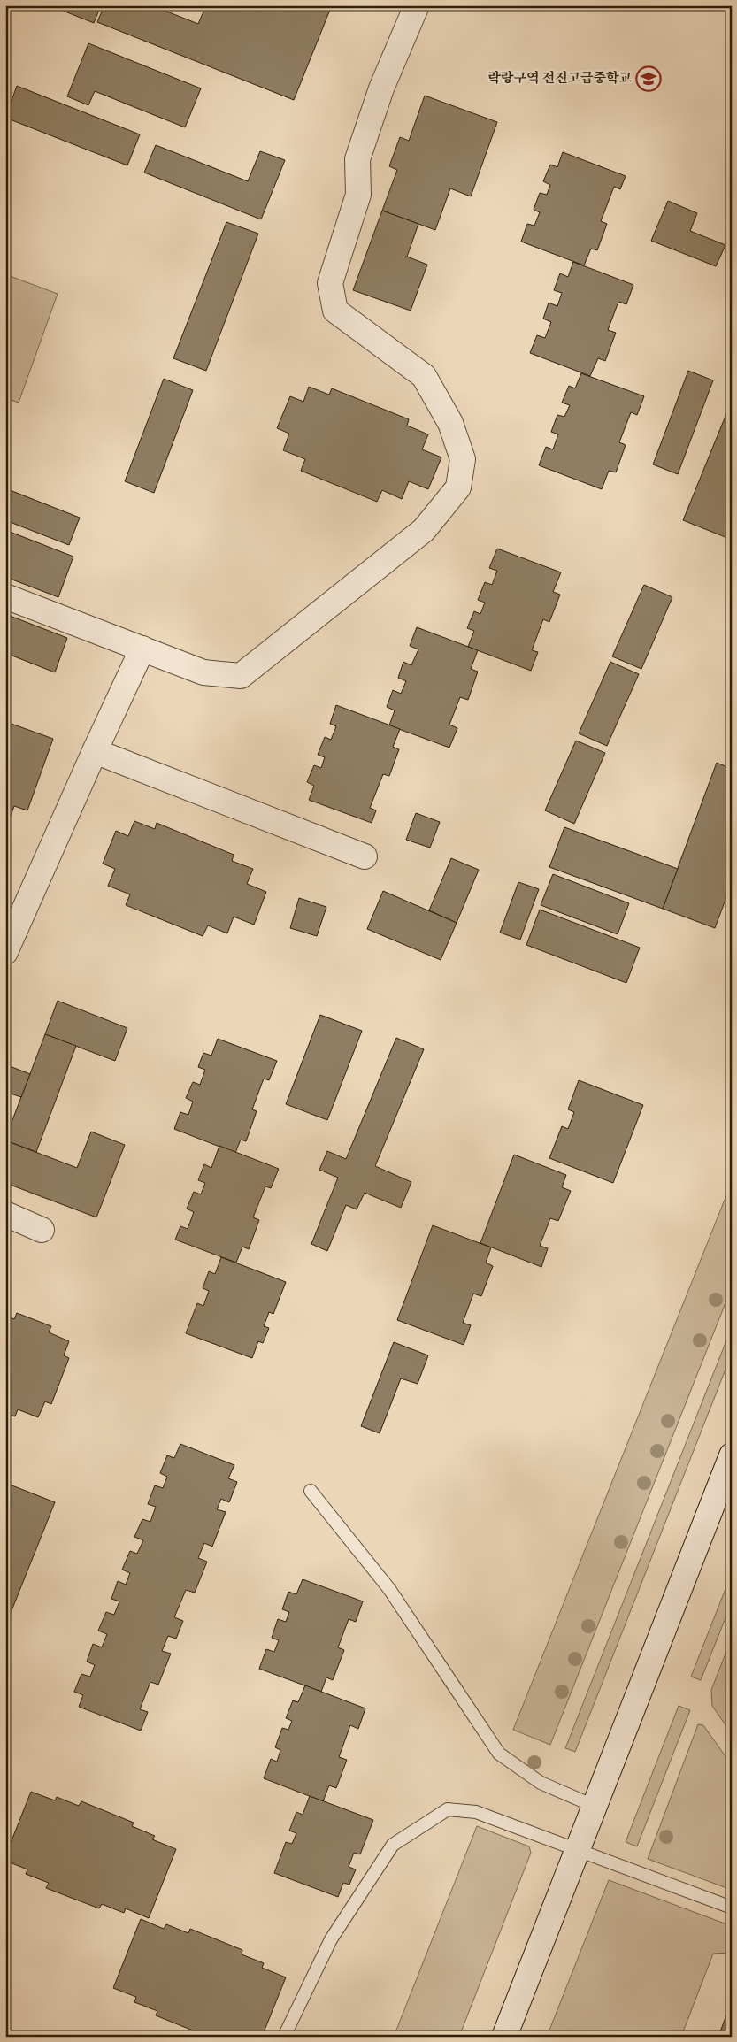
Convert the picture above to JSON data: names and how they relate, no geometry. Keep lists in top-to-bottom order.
{
  "places": {
    "school or university": ["락랑구역 전진고급중학교"]
  }
}
